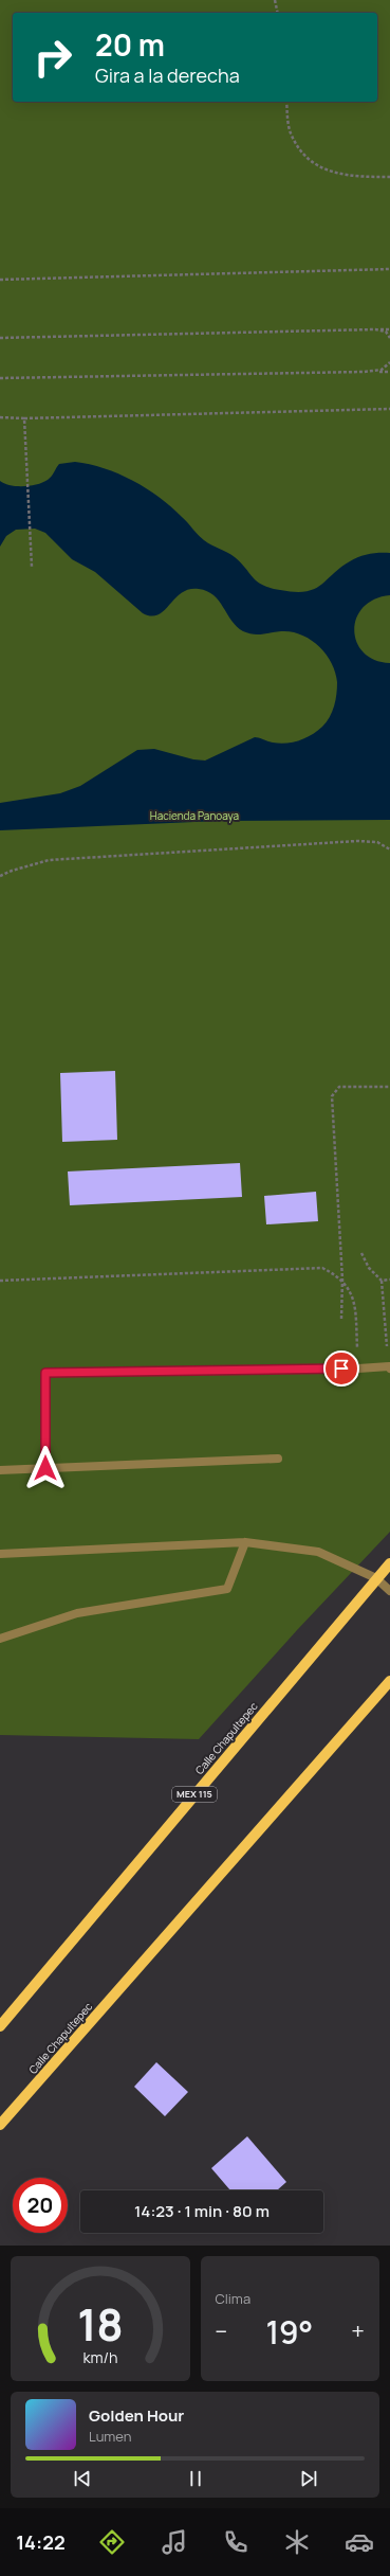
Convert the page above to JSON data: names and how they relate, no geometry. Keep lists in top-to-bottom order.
{
  "streets": {
    "main road": ["Calle Chapultepec", "MEX 115"]
  },
  "parks": ["Hacienda Panoaya"],
  "page": {
    "turn": ["20 m", "Gira a la derecha"],
    "limit": "20",
    "trip": "14:23 · 1 min · 80 m",
    "tile": "Clima",
    "heat": ["−", "19°", "+"],
    "song": ["Golden Hour", "Lumen"],
    "tabs": "14:22",
    "gauge": ["18", "km/h"]
  }
}
